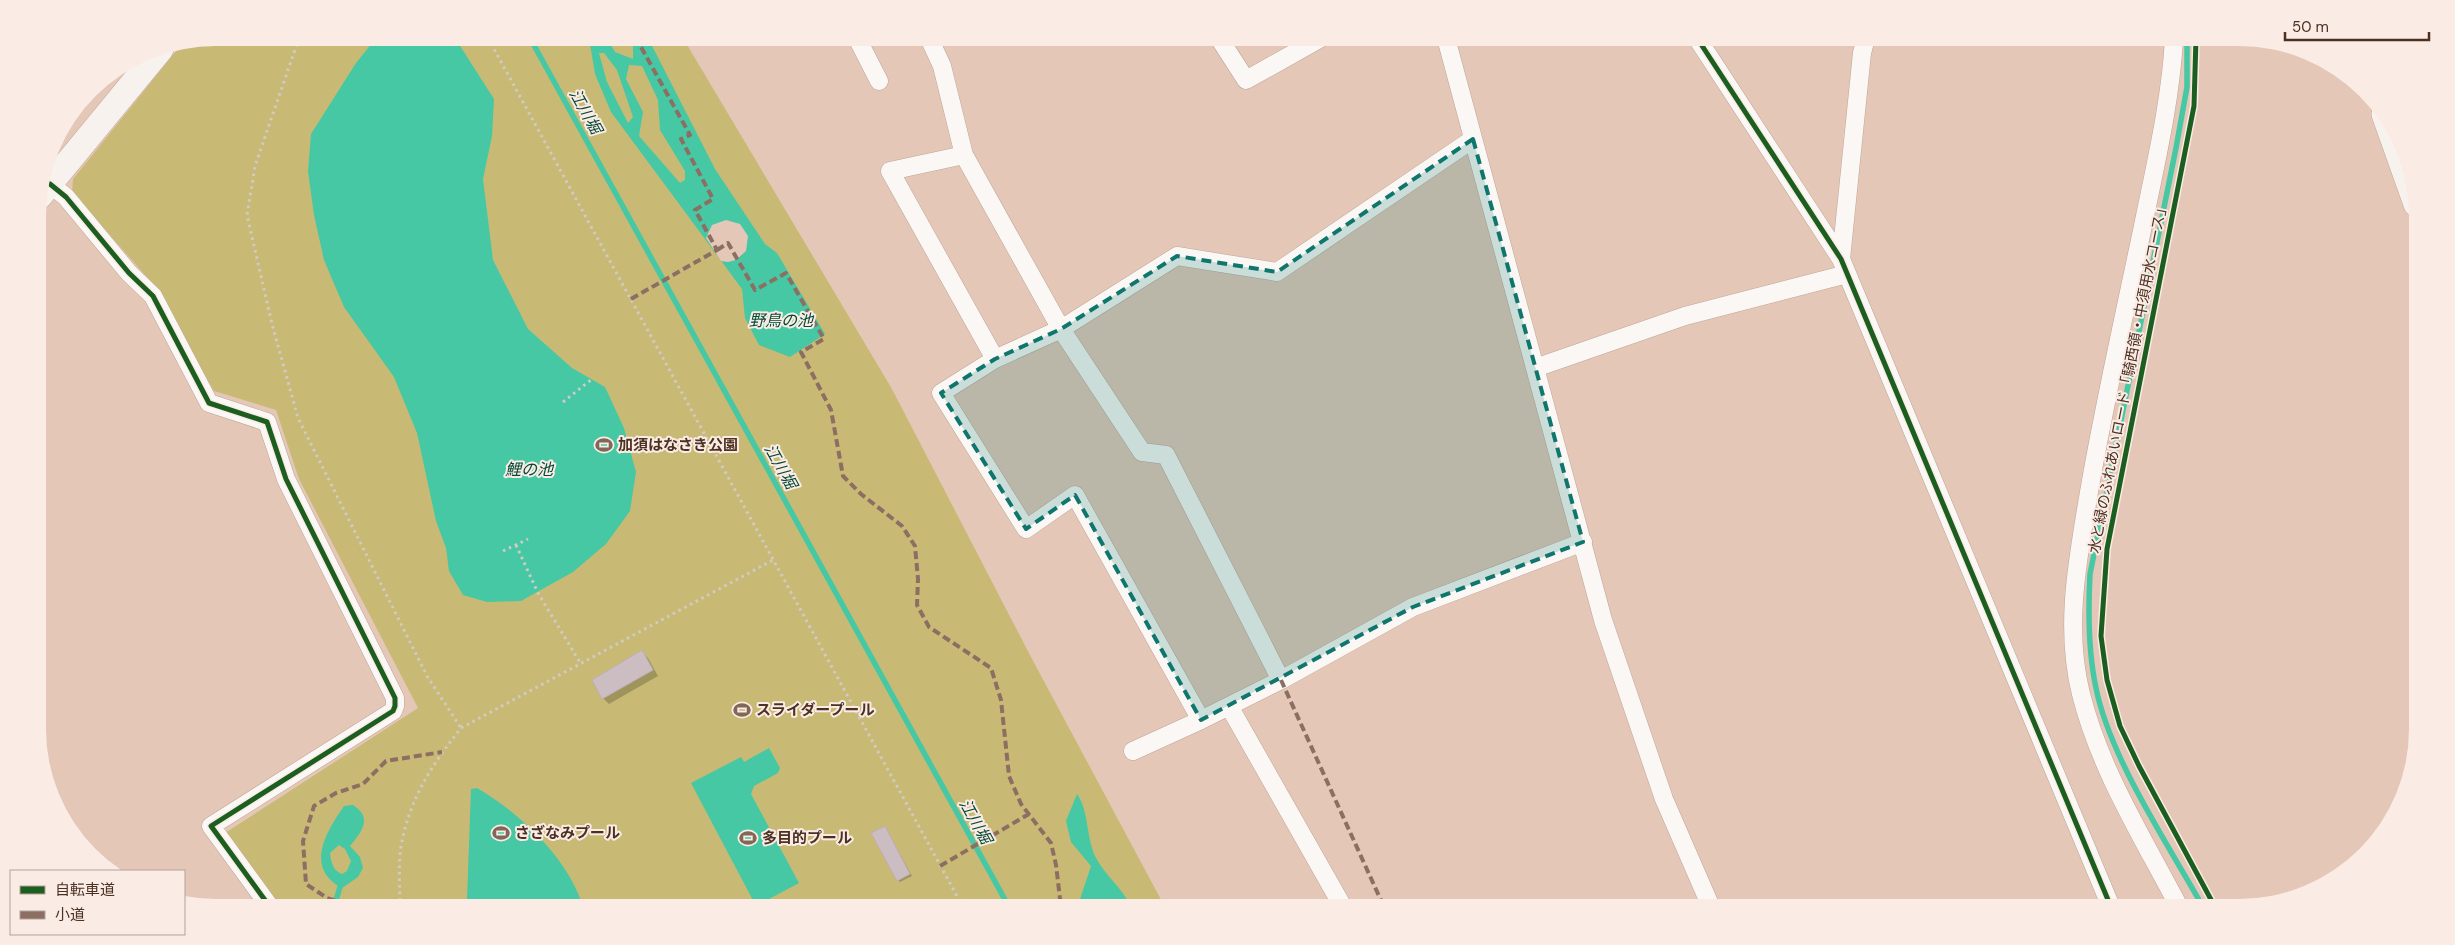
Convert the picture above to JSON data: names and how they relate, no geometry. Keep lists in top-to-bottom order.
{
  "streets": {
    "cycle path": ["水と緑のふれあいロード「騎西領・中須用水コース」"]
  },
  "water": ["江川堀", "野鳥の池", "鯉の池"],
  "places": {
    "sports": [
      "加須はなさき公園",
      "スライダープール",
      "さざなみプール",
      "多目的プール"
    ]
  },
  "legend": ["自転車道", "小道"],
  "scale_bar": "50 m"
}
